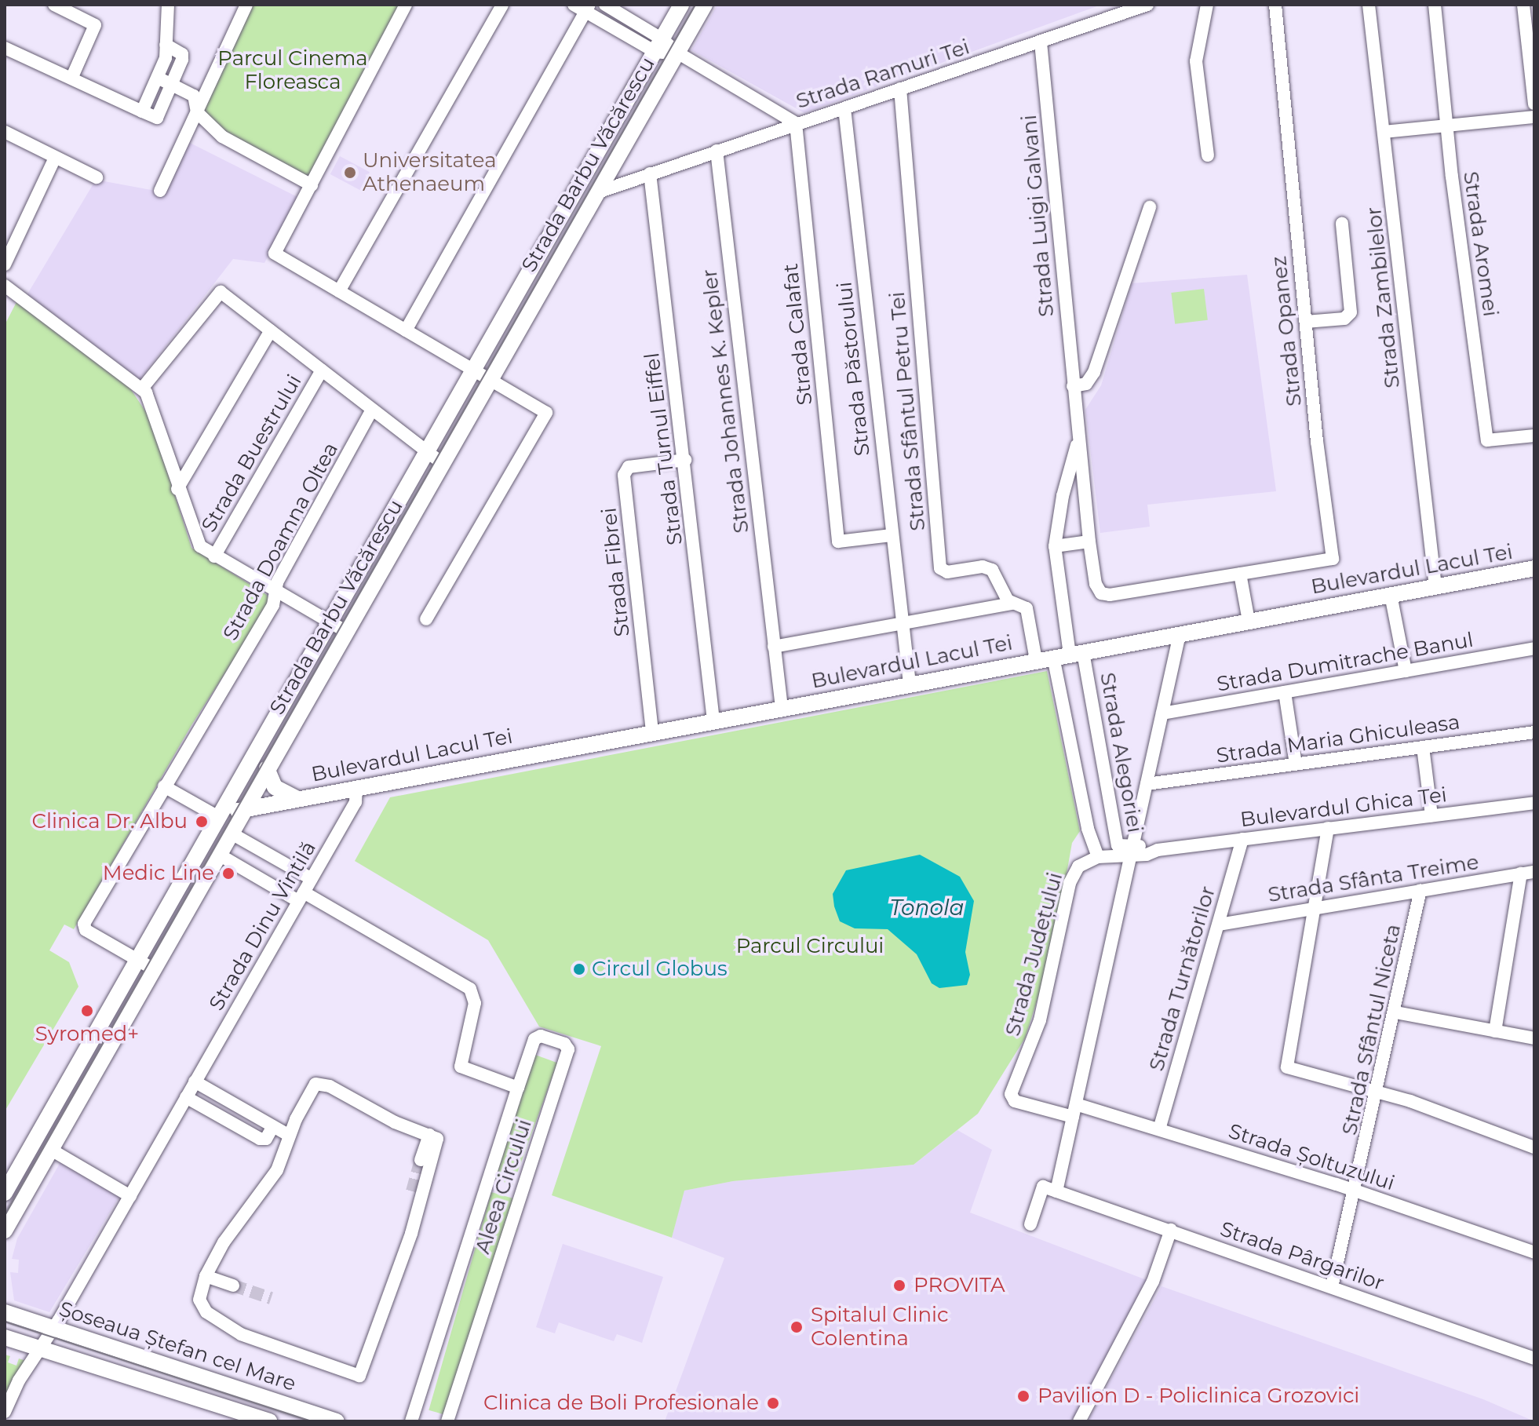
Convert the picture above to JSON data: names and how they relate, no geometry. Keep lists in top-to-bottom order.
{
  "streets": {
    "main road": ["Strada Barbu Văcărescu", "Bulevardul Lacul Tei", "Șoseaua Ștefan cel Mare"],
    "street": [
      "Strada Ramuri Tei",
      "Strada Luigi Galvani",
      "Strada Aromei",
      "Strada Zambilelor",
      "Strada Opanez",
      "Strada Calafat",
      "Strada Păstorului",
      "Strada Johannes K. Kepler",
      "Strada Sfântul Petru Tei",
      "Strada Turnul Eiffel",
      "Strada Buestrului",
      "Strada Doamna Oltea",
      "Strada Fibrei",
      "Strada Dumitrache Banul",
      "Strada Maria Ghiculeasa",
      "Strada Alegoriei",
      "Bulevardul Ghica Tei",
      "Strada Sfânta Treime",
      "Strada Dinu Vintilă",
      "Strada Județului",
      "Strada Turnătorilor",
      "Strada Sfântul Niceta",
      "Strada Șoltuzului",
      "Aleea Circului",
      "Strada Pârgarilor"
    ]
  },
  "crossings": [
    ["Strada Ramuri Tei", "Strada Barbu Văcărescu"],
    ["Strada Ramuri Tei", "Strada Luigi Galvani"],
    ["Strada Ramuri Tei", "Strada Calafat"],
    ["Strada Ramuri Tei", "Strada Păstorului"],
    ["Strada Ramuri Tei", "Strada Johannes K. Kepler"],
    ["Strada Ramuri Tei", "Strada Sfântul Petru Tei"],
    ["Strada Ramuri Tei", "Strada Turnul Eiffel"],
    ["Strada Barbu Văcărescu", "Strada Doamna Oltea"],
    ["Strada Barbu Văcărescu", "Bulevardul Lacul Tei"],
    ["Strada Luigi Galvani", "Strada Opanez"],
    ["Strada Luigi Galvani", "Bulevardul Lacul Tei"],
    ["Strada Luigi Galvani", "Strada Alegoriei"],
    ["Strada Zambilelor", "Bulevardul Lacul Tei"],
    ["Strada Calafat", "Strada Păstorului"],
    ["Strada Păstorului", "Bulevardul Lacul Tei"],
    ["Strada Johannes K. Kepler", "Bulevardul Lacul Tei"],
    ["Strada Sfântul Petru Tei", "Bulevardul Lacul Tei"],
    ["Strada Turnul Eiffel", "Bulevardul Lacul Tei"],
    ["Strada Turnul Eiffel", "Strada Fibrei"],
    ["Bulevardul Lacul Tei", "Strada Fibrei"],
    ["Bulevardul Lacul Tei", "Strada Alegoriei"],
    ["Bulevardul Lacul Tei", "Strada Dinu Vintilă"],
    ["Strada Alegoriei", "Bulevardul Ghica Tei"],
    ["Bulevardul Ghica Tei", "Strada Turnătorilor"],
    ["Strada Sfânta Treime", "Strada Turnătorilor"],
    ["Strada Sfânta Treime", "Strada Sfântul Niceta"],
    ["Strada Dinu Vintilă", "Aleea Circului"],
    ["Strada Dinu Vintilă", "Șoseaua Ștefan cel Mare"],
    ["Strada Județului", "Strada Șoltuzului"],
    ["Strada Turnătorilor", "Strada Șoltuzului"],
    ["Strada Sfântul Niceta", "Strada Șoltuzului"],
    ["Strada Sfântul Niceta", "Strada Pârgarilor"]
  ],
  "water": ["Tonola"],
  "parks": ["Parcul Cinema Floreasca", "Parcul Circului"],
  "places": [
    "Universitatea Athenaeum",
    "Clinica Dr. Albu",
    "Medic Line",
    "Circul Globus",
    "Syromed+",
    "PROVITA",
    "Spitalul Clinic Colentina",
    "Pavilion D - Policlinica Grozovici",
    "Clinica de Boli Profesionale"
  ]
}
